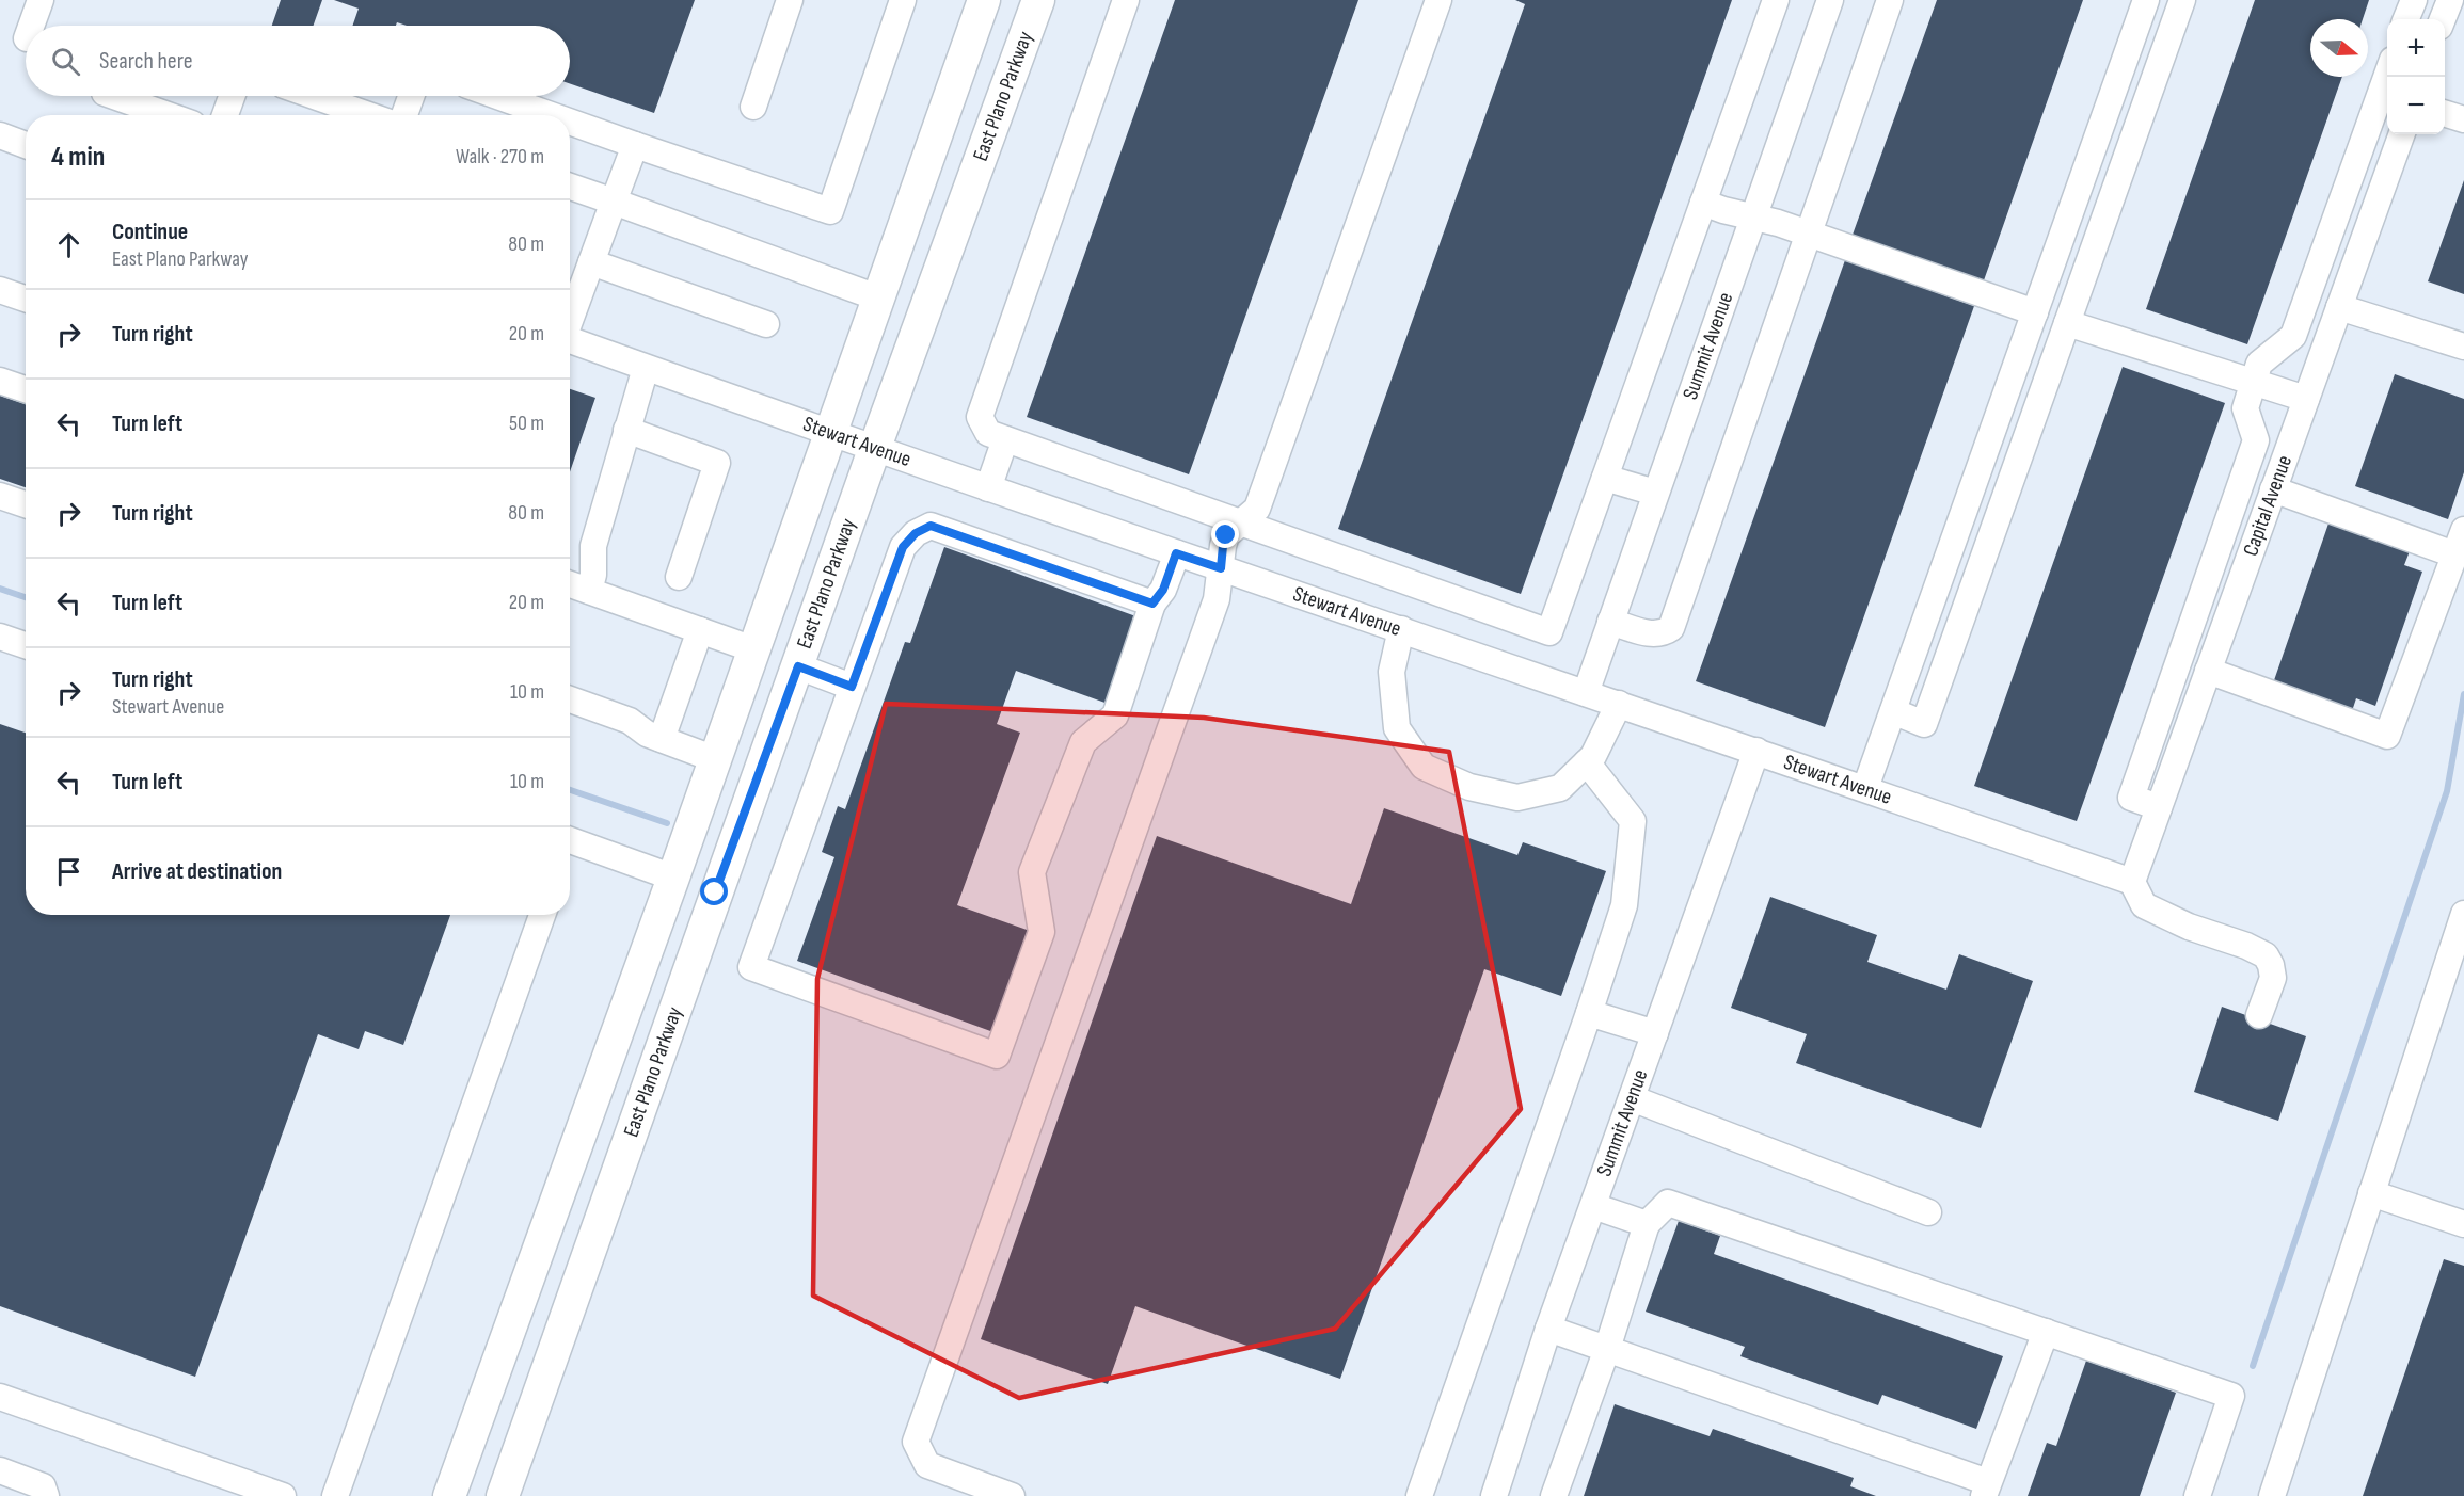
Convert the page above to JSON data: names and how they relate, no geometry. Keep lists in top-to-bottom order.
{
  "streets": {
    "main road": ["East Plano Parkway"],
    "street": ["Summit Avenue", "Stewart Avenue", "Capital Avenue"]
  },
  "crossings": [
    ["East Plano Parkway", "Stewart Avenue"],
    ["Summit Avenue", "Stewart Avenue"],
    ["Stewart Avenue", "Capital Avenue"]
  ],
  "north": "right",
  "page": {
    "map_buttons": ["+", "−"],
    "search": "Search here",
    "heading": ["4 min", "Walk · 270 m"],
    "list": [
      ["Continue", "East Plano Parkway", "80 m"],
      ["Turn right", "20 m"],
      ["Turn left", "50 m"],
      ["Turn right", "80 m"],
      ["Turn left", "20 m"],
      ["Turn right", "Stewart Avenue", "10 m"],
      ["Turn left", "10 m"],
      "Arrive at destination"
    ]
  }
}
